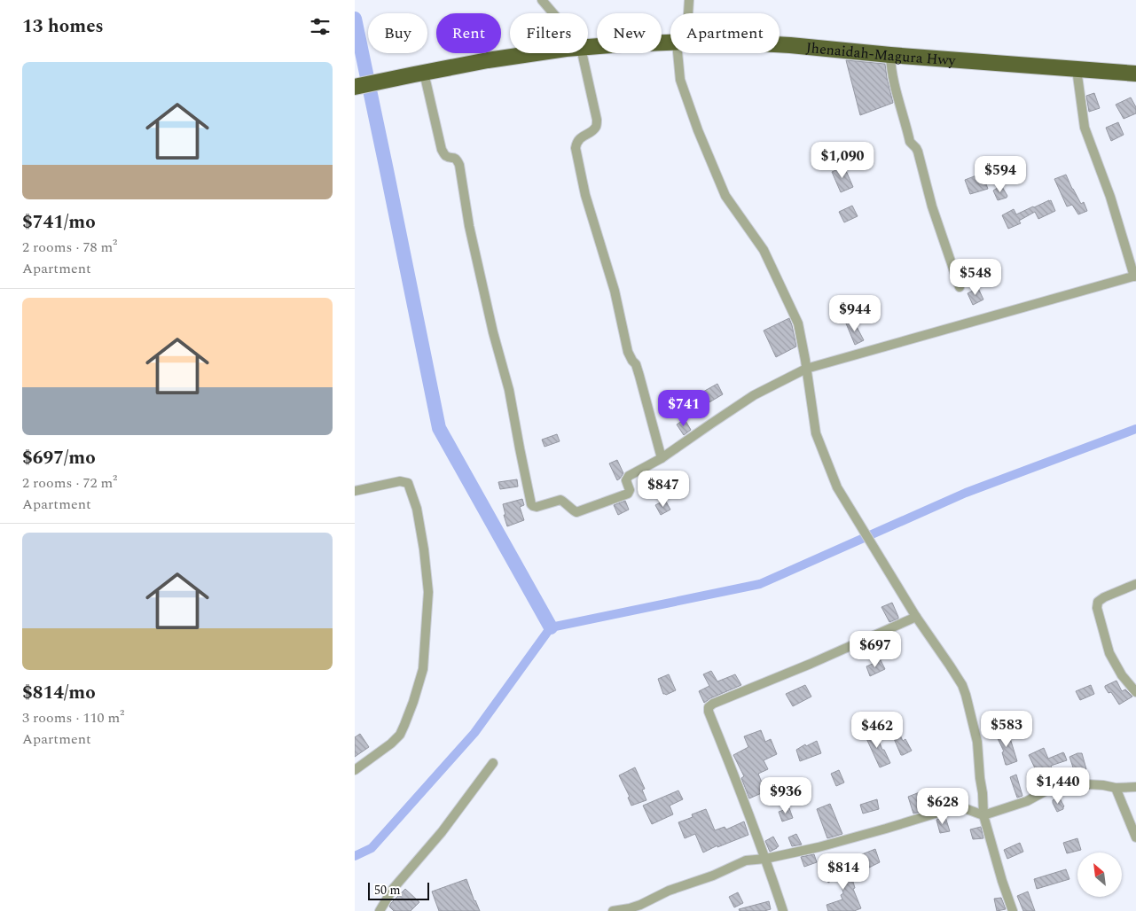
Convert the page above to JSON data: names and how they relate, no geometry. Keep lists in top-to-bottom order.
{
  "streets": {
    "highway": ["Jhenaidah-Magura Hwy"]
  },
  "scale_bar": "50 m",
  "north": "top left",
  "page": {
    "heading": "13 homes",
    "chip": [
      "Buy",
      "Rent",
      "Filters",
      "New",
      "Apartment"
    ],
    "list": [
      {
        "name": "$741/mo",
        "note": "2 rooms · 78 m² · Apartment"
      },
      {
        "name": "$697/mo",
        "note": "2 rooms · 72 m² · Apartment"
      },
      {
        "name": "$814/mo",
        "note": "3 rooms · 110 m² · Apartment"
      }
    ],
    "price": [
      "$1,090",
      "$594",
      "$548",
      "$944",
      "$741",
      "$847",
      "$697",
      "$583",
      "$462",
      "$1,440",
      "$936",
      "$628",
      "$814"
    ],
    "scale": "50 m"
  }
}
